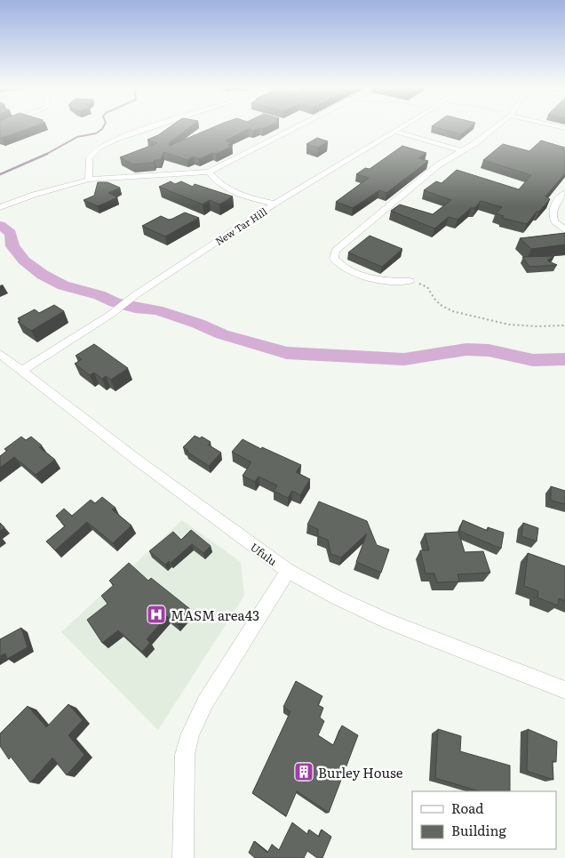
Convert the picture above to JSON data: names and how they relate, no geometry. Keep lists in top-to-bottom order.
{
  "streets": {
    "street": ["New Tar Hill", "Ufulu"]
  },
  "crossings": [
    ["New Tar Hill", "Ufulu"]
  ],
  "places": {
    "hospital": ["MASM area43"],
    "building": ["Burley House"]
  },
  "legend": ["Road", "Building"]
}
